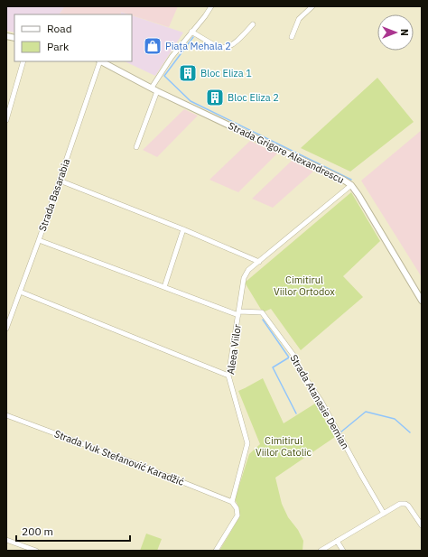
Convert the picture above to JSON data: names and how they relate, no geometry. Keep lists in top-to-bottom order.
{
  "streets": {
    "street": [
      "Strada Grigore Alexandrescu",
      "Strada Basarabia",
      "Aleea Viilor",
      "Strada Atanasie Demian",
      "Strada Vuk Stefanović Karadžić"
    ]
  },
  "crossings": [
    ["Strada Grigore Alexandrescu", "Aleea Viilor"],
    ["Aleea Viilor", "Strada Atanasie Demian"],
    ["Aleea Viilor", "Strada Vuk Stefanović Karadžić"]
  ],
  "parks": ["Cimitirul Viilor Ortodox", "Cimitirul Viilor Catolic"],
  "places": {
    "shop": ["Piața Mehala 2"],
    "building": ["Bloc Eliza 1", "Bloc Eliza 2"]
  },
  "legend": ["Road", "Park"],
  "scale_bar": "200 m",
  "north": "right"
}
